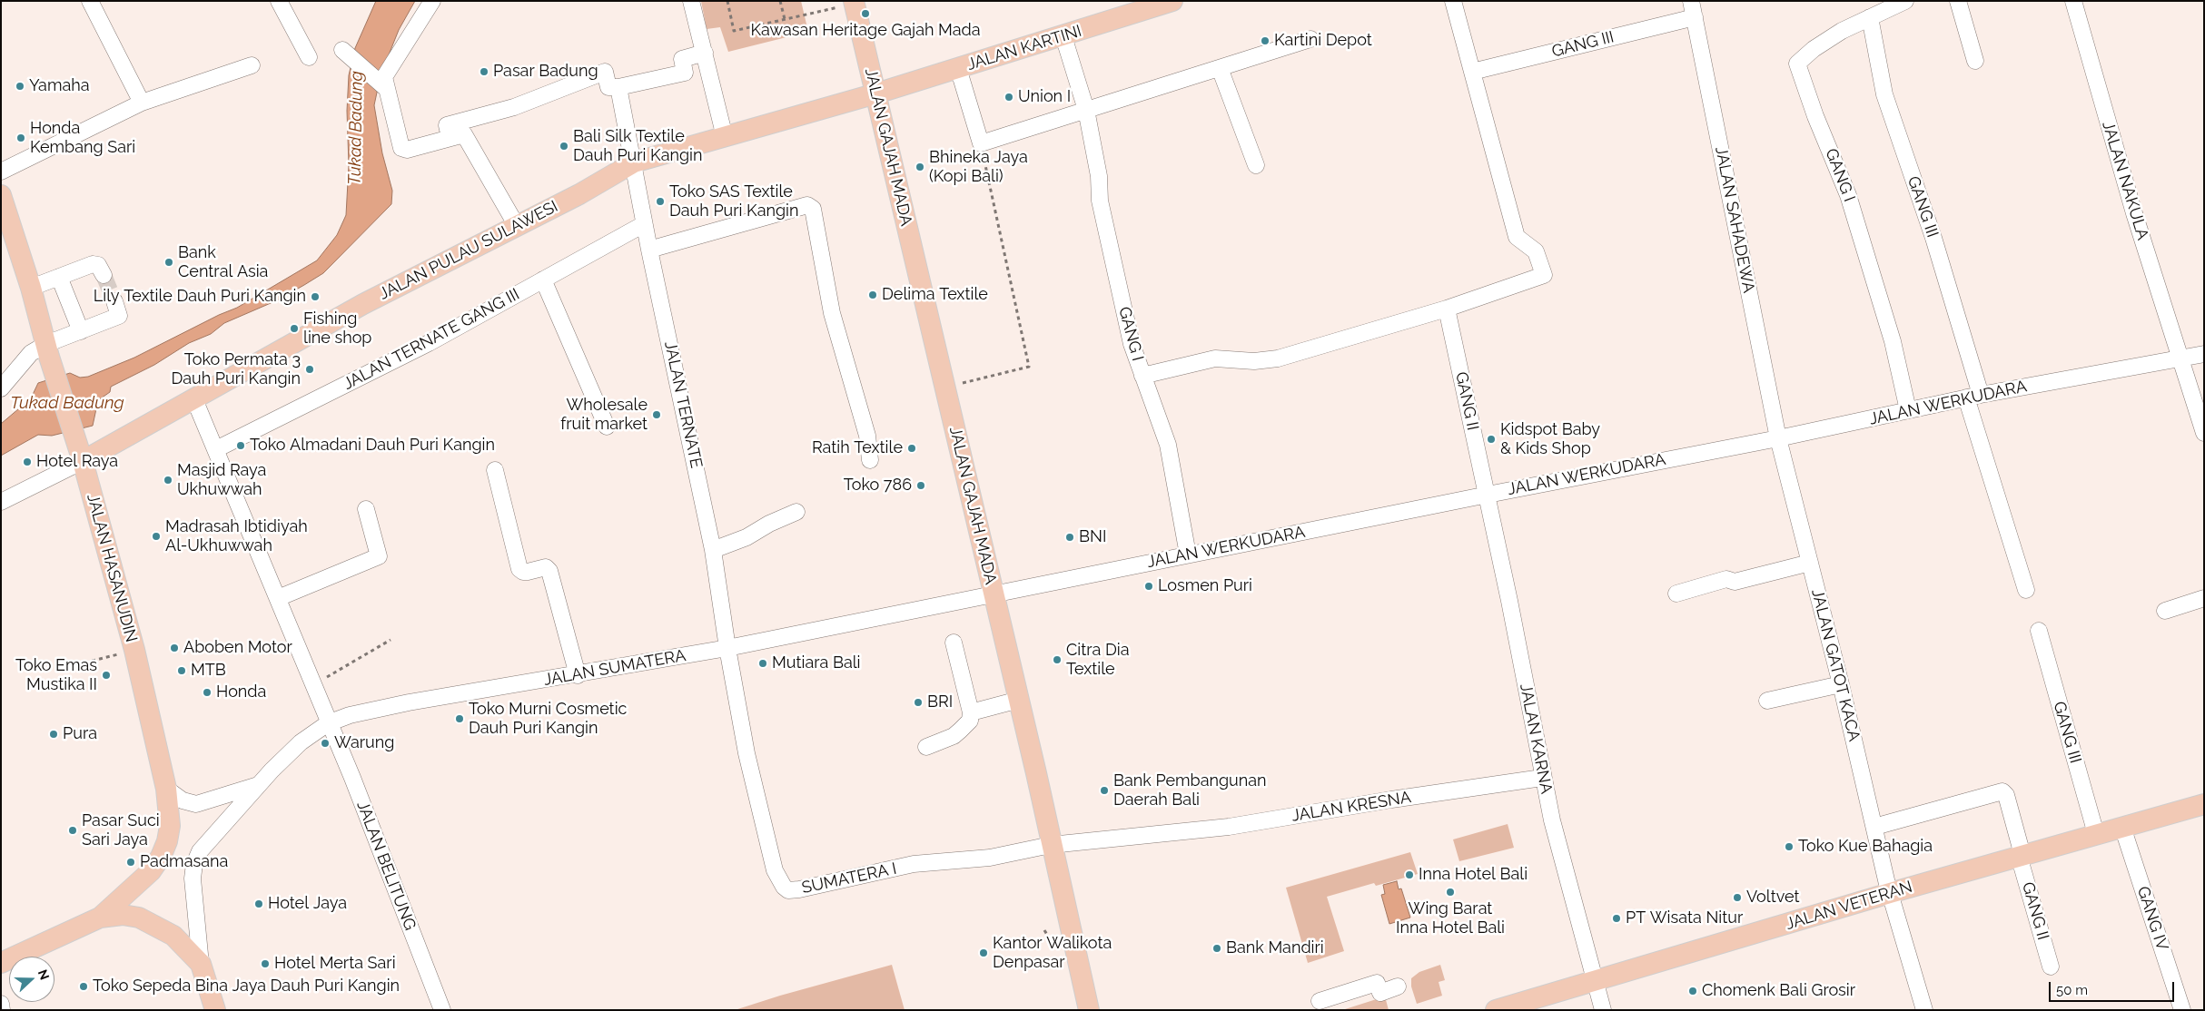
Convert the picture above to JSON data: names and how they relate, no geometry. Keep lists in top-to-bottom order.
{
  "streets": {
    "main road": [
      "JALAN KARTINI",
      "JALAN GAJAH MADA",
      "JALAN PULAU SULAWESI",
      "JALAN HASANUDIN",
      "JALAN VETERAN"
    ],
    "street": [
      "GANG III",
      "GANG I",
      "JALAN NAKULA",
      "JALAN SAHADEWA",
      "JALAN TERNATE GANG III",
      "GANG II",
      "JALAN WERKUDARA",
      "JALAN TERNATE",
      "JALAN GATOT KACA",
      "JALAN SUMATERA",
      "JALAN KARNA",
      "JALAN KRESNA",
      "JALAN BELITUNG",
      "SUMATERA I",
      "GANG IV"
    ]
  },
  "crossings": [
    ["GANG III", "GANG I"],
    ["GANG III", "JALAN SAHADEWA"],
    ["GANG III", "JALAN WERKUDARA"],
    ["GANG III", "JALAN VETERAN"],
    ["JALAN KARTINI", "JALAN GAJAH MADA"],
    ["JALAN KARTINI", "JALAN PULAU SULAWESI"],
    ["JALAN GAJAH MADA", "JALAN PULAU SULAWESI"],
    ["JALAN GAJAH MADA", "JALAN WERKUDARA"],
    ["JALAN GAJAH MADA", "JALAN SUMATERA"],
    ["JALAN GAJAH MADA", "JALAN KRESNA"],
    ["JALAN GAJAH MADA", "SUMATERA I"],
    ["GANG I", "JALAN WERKUDARA"],
    ["JALAN NAKULA", "JALAN WERKUDARA"],
    ["JALAN SAHADEWA", "JALAN WERKUDARA"],
    ["JALAN SAHADEWA", "JALAN GATOT KACA"],
    ["JALAN PULAU SULAWESI", "JALAN TERNATE"],
    ["JALAN PULAU SULAWESI", "JALAN HASANUDIN"],
    ["JALAN PULAU SULAWESI", "JALAN BELITUNG"],
    ["JALAN TERNATE GANG III", "JALAN TERNATE"],
    ["JALAN TERNATE GANG III", "JALAN BELITUNG"],
    ["GANG II", "JALAN WERKUDARA"],
    ["GANG II", "JALAN GATOT KACA"],
    ["GANG II", "JALAN KARNA"],
    ["GANG II", "JALAN VETERAN"],
    ["JALAN WERKUDARA", "JALAN GATOT KACA"],
    ["JALAN WERKUDARA", "JALAN SUMATERA"],
    ["JALAN WERKUDARA", "JALAN KARNA"],
    ["JALAN TERNATE", "JALAN SUMATERA"],
    ["JALAN TERNATE", "SUMATERA I"],
    ["JALAN HASANUDIN", "JALAN SUMATERA"],
    ["JALAN GATOT KACA", "JALAN VETERAN"],
    ["JALAN SUMATERA", "JALAN BELITUNG"],
    ["JALAN SUMATERA", "SUMATERA I"],
    ["JALAN KARNA", "JALAN KRESNA"],
    ["JALAN KARNA", "JALAN VETERAN"],
    ["JALAN KRESNA", "SUMATERA I"],
    ["JALAN VETERAN", "GANG IV"]
  ],
  "water": ["Tukad Badung"],
  "places": [
    "Kawasan Heritage Gajah Mada",
    "Kartini Depot",
    "Pasar Badung",
    "Yamaha",
    "Union I",
    "Honda Kembang Sari",
    "Bali Silk Textile Dauh Puri Kangin",
    "Bhineka Jaya (Kopi Bali)",
    "Toko SAS Textile Dauh Puri Kangin",
    "Bank Central Asia",
    "Delima Textile",
    "Lily Textile Dauh Puri Kangin",
    "Fishing line shop",
    "Toko Permata 3 Dauh Puri Kangin",
    "Wholesale fruit market",
    "Kidspot Baby & Kids Shop",
    "Toko Almadani Dauh Puri Kangin",
    "Ratih Textile",
    "Hotel Raya",
    "Masjid Raya Ukhuwwah",
    "Toko 786",
    "Madrasah Ibtidiyah Al-Ukhuwwah",
    "BNI",
    "Losmen Puri",
    "Aboben Motor",
    "Citra Dia Textile",
    "Mutiara Bali",
    "MTB",
    "Toko Emas Mustika II",
    "Honda",
    "BRI",
    "Toko Murni Cosmetic Dauh Puri Kangin",
    "Pura",
    "Warung",
    "Bank Pembangunan Daerah Bali",
    "Pasar Suci Sari Jaya",
    "Toko Kue Bahagia",
    "Padmasana",
    "Inna Hotel Bali",
    "Wing Barat Inna Hotel Bali",
    "Voltvet",
    "Hotel Jaya",
    "PT Wisata Nitur",
    "Bank Mandiri",
    "Kantor Walikota Denpasar",
    "Hotel Merta Sari",
    "Toko Sepeda Bina Jaya Dauh Puri Kangin",
    "Chomenk Bali Grosir"
  ],
  "scale_bar": "50 m",
  "north": "right"
}
